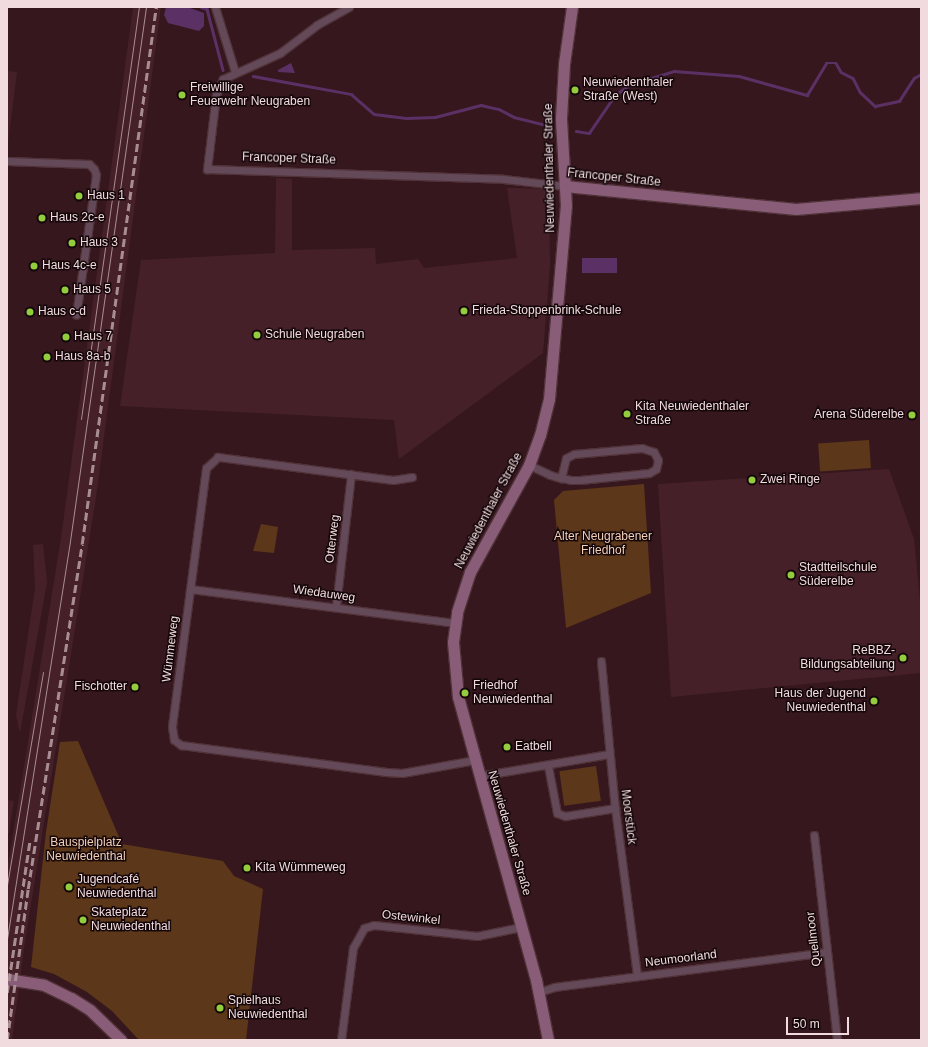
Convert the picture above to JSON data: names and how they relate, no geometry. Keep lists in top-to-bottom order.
{
  "streets": {
    "street": [
      "Francoper Straße",
      "Neuwiedenthaler Straße",
      "Otterweg",
      "Wiedauweg",
      "Wümmeweg",
      "Moorstück",
      "Ostewinkel",
      "Quellmoor",
      "Neumoorland"
    ]
  },
  "crossings": [
    ["Francoper Straße", "Neuwiedenthaler Straße"],
    ["Neuwiedenthaler Straße", "Wiedauweg"],
    ["Neuwiedenthaler Straße", "Wümmeweg"],
    ["Neuwiedenthaler Straße", "Ostewinkel"],
    ["Neuwiedenthaler Straße", "Neumoorland"],
    ["Otterweg", "Wiedauweg"],
    ["Otterweg", "Wümmeweg"],
    ["Wiedauweg", "Wümmeweg"],
    ["Moorstück", "Neumoorland"],
    ["Quellmoor", "Neumoorland"]
  ],
  "parks": ["Alter Neugrabener Friedhof", "Bauspielplatz Neuwiedenthal"],
  "places": [
    "Neuwiedenthaler Straße (West)",
    "Freiwillige Feuerwehr Neugraben",
    "Haus 1",
    "Haus 2c-e",
    "Haus 3",
    "Haus 4c-e",
    "Haus 5",
    "Frieda-Stoppenbrink-Schule",
    "Haus c-d",
    "Schule Neugraben",
    "Haus 7",
    "Haus 8a-b",
    "Kita Neuwiedenthaler Straße",
    "Arena Süderelbe",
    "Zwei Ringe",
    "Stadtteilschule Süderelbe",
    "ReBBZ- Bildungsabteilung",
    "Fischotter",
    "Friedhof Neuwiedenthal",
    "Haus der Jugend Neuwiedenthal",
    "Eatbell",
    "Kita Wümmeweg",
    "Jugendcafé Neuwiedenthal",
    "Skateplatz Neuwiedenthal",
    "Spielhaus Neuwiedenthal"
  ],
  "scale_bar": "50 m"
}
